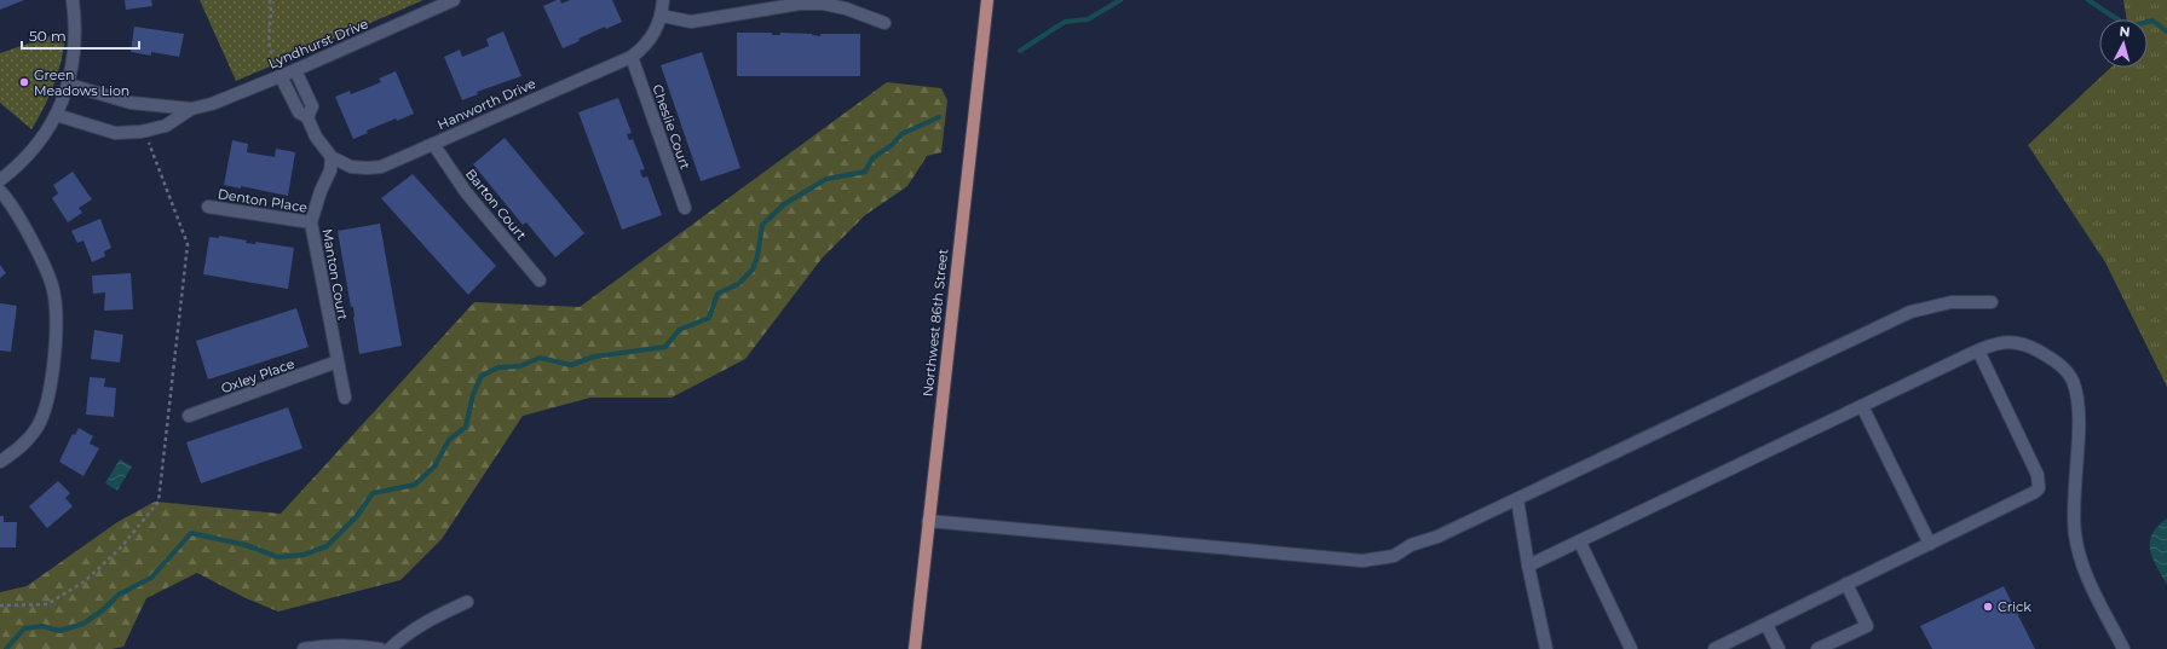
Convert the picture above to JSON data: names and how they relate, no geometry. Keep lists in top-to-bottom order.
{
  "streets": {
    "main road": ["Northwest 86th Street"],
    "street": [
      "Lyndhurst Drive",
      "Hanworth Drive",
      "Cheslie Court",
      "Denton Place",
      "Barton Court",
      "Manton Court",
      "Oxley Place"
    ]
  },
  "crossings": [
    ["Lyndhurst Drive", "Hanworth Drive"],
    ["Hanworth Drive", "Cheslie Court"],
    ["Hanworth Drive", "Barton Court"],
    ["Hanworth Drive", "Manton Court"],
    ["Denton Place", "Manton Court"],
    ["Manton Court", "Oxley Place"]
  ],
  "places": ["Green Meadows Lion", "Crick"],
  "scale_bar": "50 m",
  "north": "top"
}
